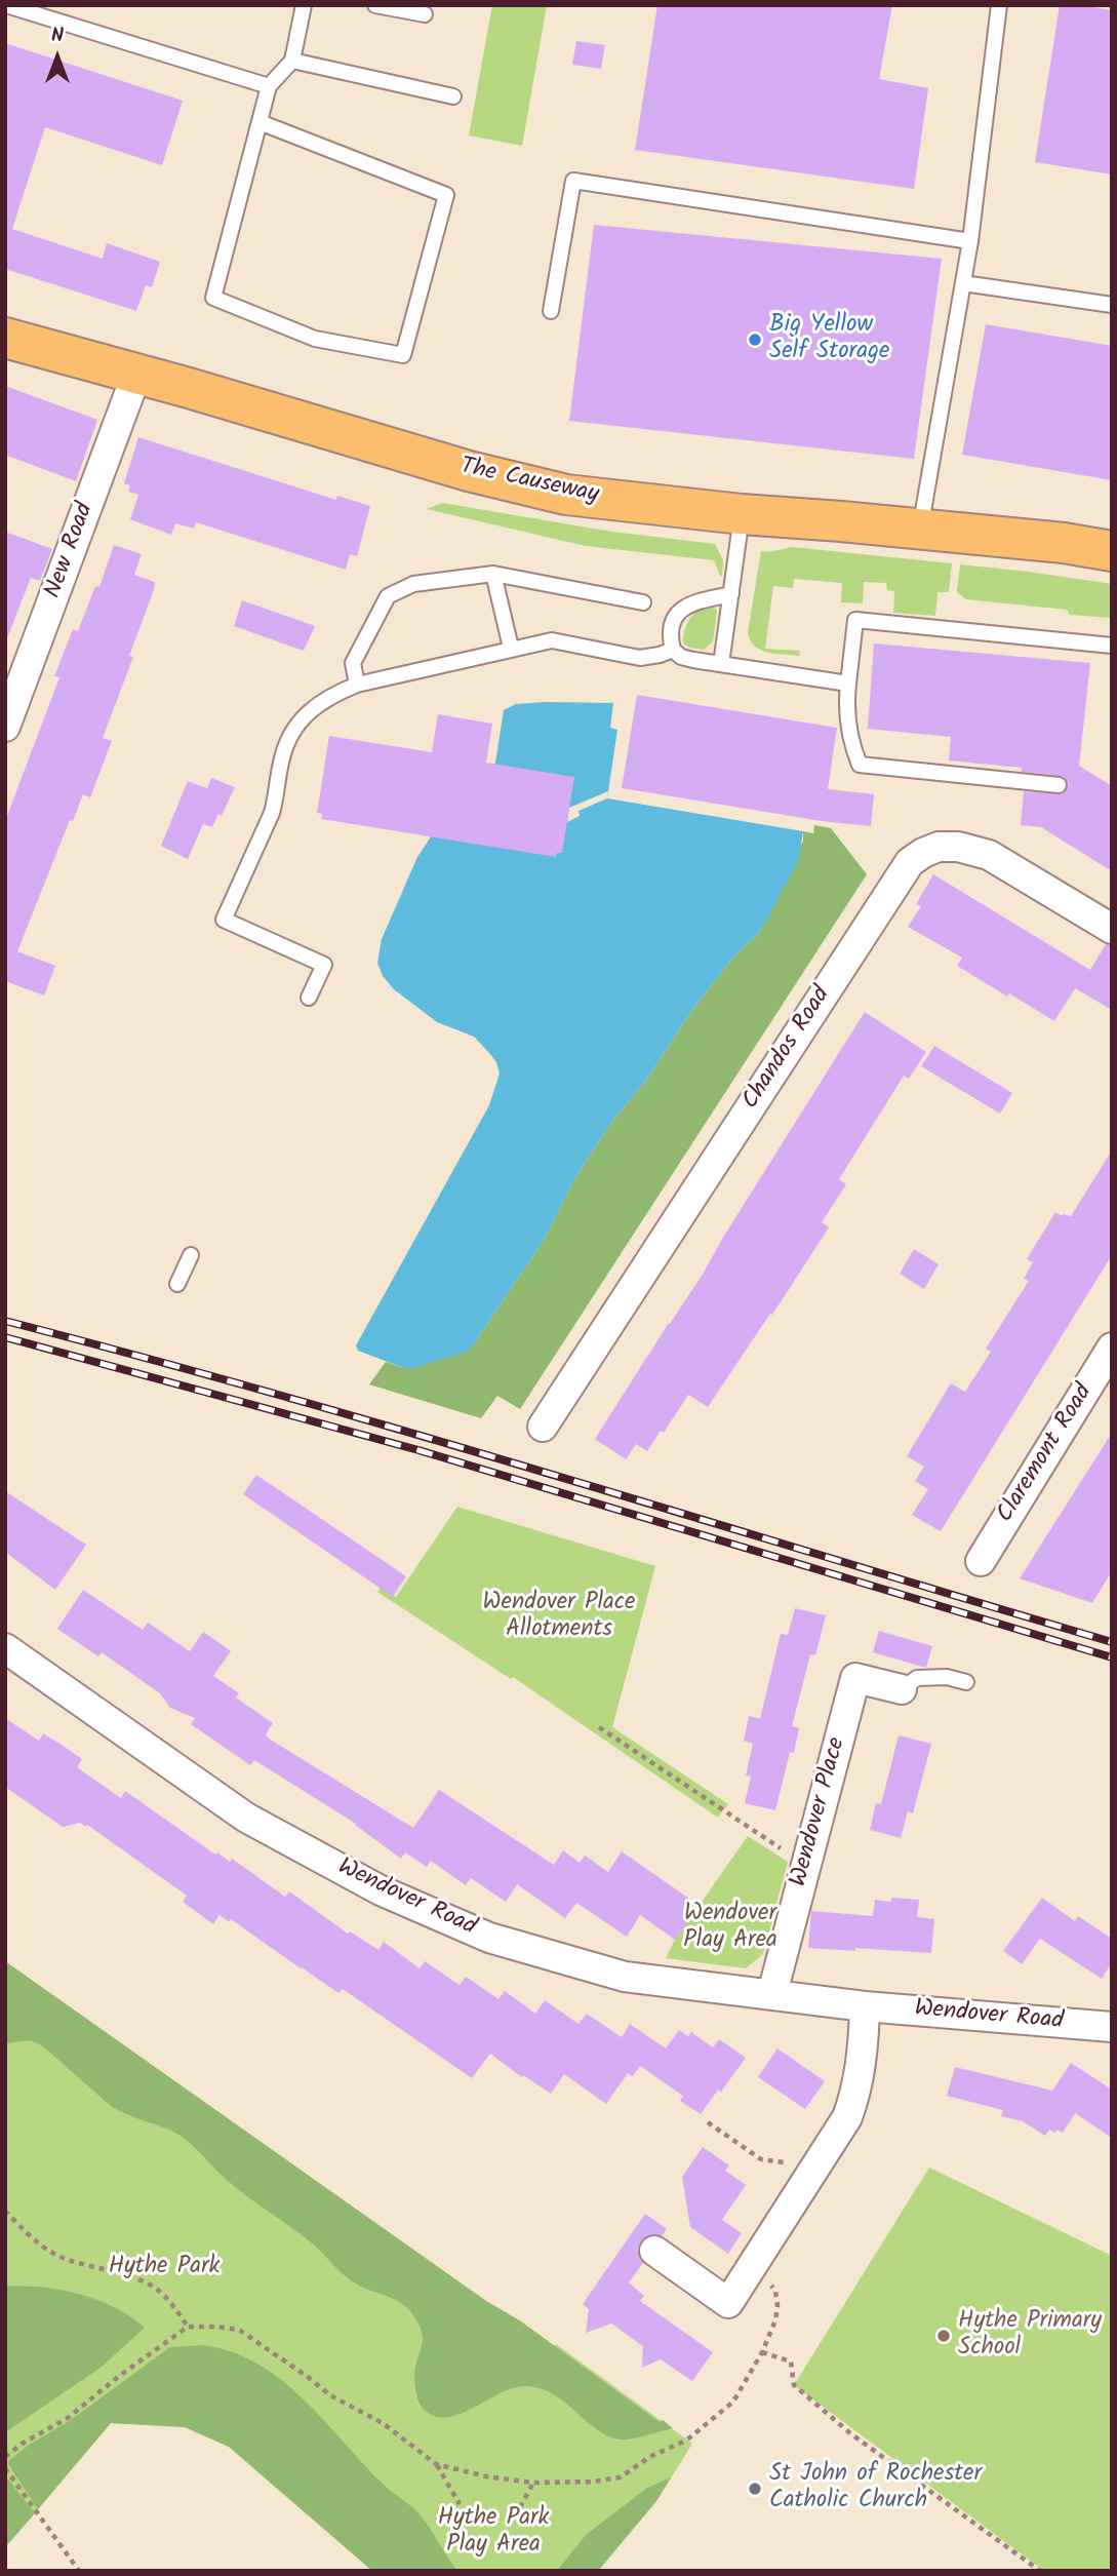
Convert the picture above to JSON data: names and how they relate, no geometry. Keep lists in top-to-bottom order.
{
  "streets": {
    "main road": ["The Causeway"],
    "street": [
      "New Road",
      "Chandos Road",
      "Claremont Road",
      "Wendover Place",
      "Wendover Road"
    ]
  },
  "crossings": [
    ["The Causeway", "New Road"],
    ["Wendover Place", "Wendover Road"]
  ],
  "parks": [
    "Wendover Place Allotments",
    "Wendover Play Area",
    "Hythe Park",
    "Hythe Park Play Area"
  ],
  "places": ["Big Yellow Self Storage", "Hythe Primary School", "St John of Rochester Catholic Church"],
  "north": "top"
}
